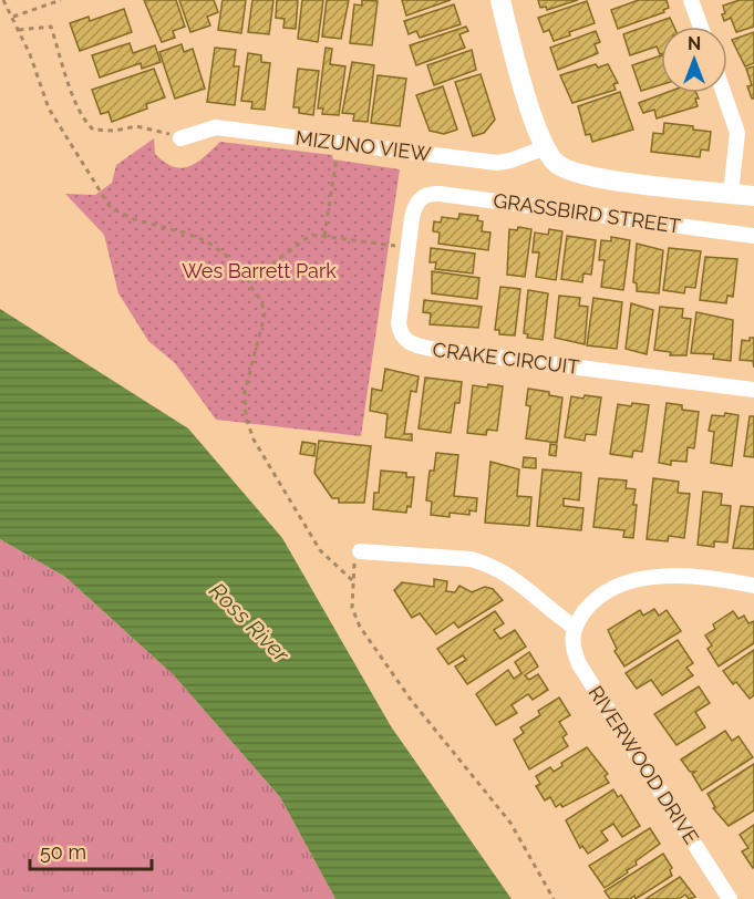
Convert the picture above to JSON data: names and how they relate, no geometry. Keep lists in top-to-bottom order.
{
  "streets": {
    "street": [
      "MIZUNO VIEW",
      "GRASSBIRD STREET",
      "CRAKE CIRCUIT",
      "RIVERWOOD DRIVE"
    ]
  },
  "crossings": [
    ["GRASSBIRD STREET", "CRAKE CIRCUIT"]
  ],
  "water": ["Ross River"],
  "parks": ["Wes Barrett Park"],
  "scale_bar": "50 m",
  "north": "top"
}
